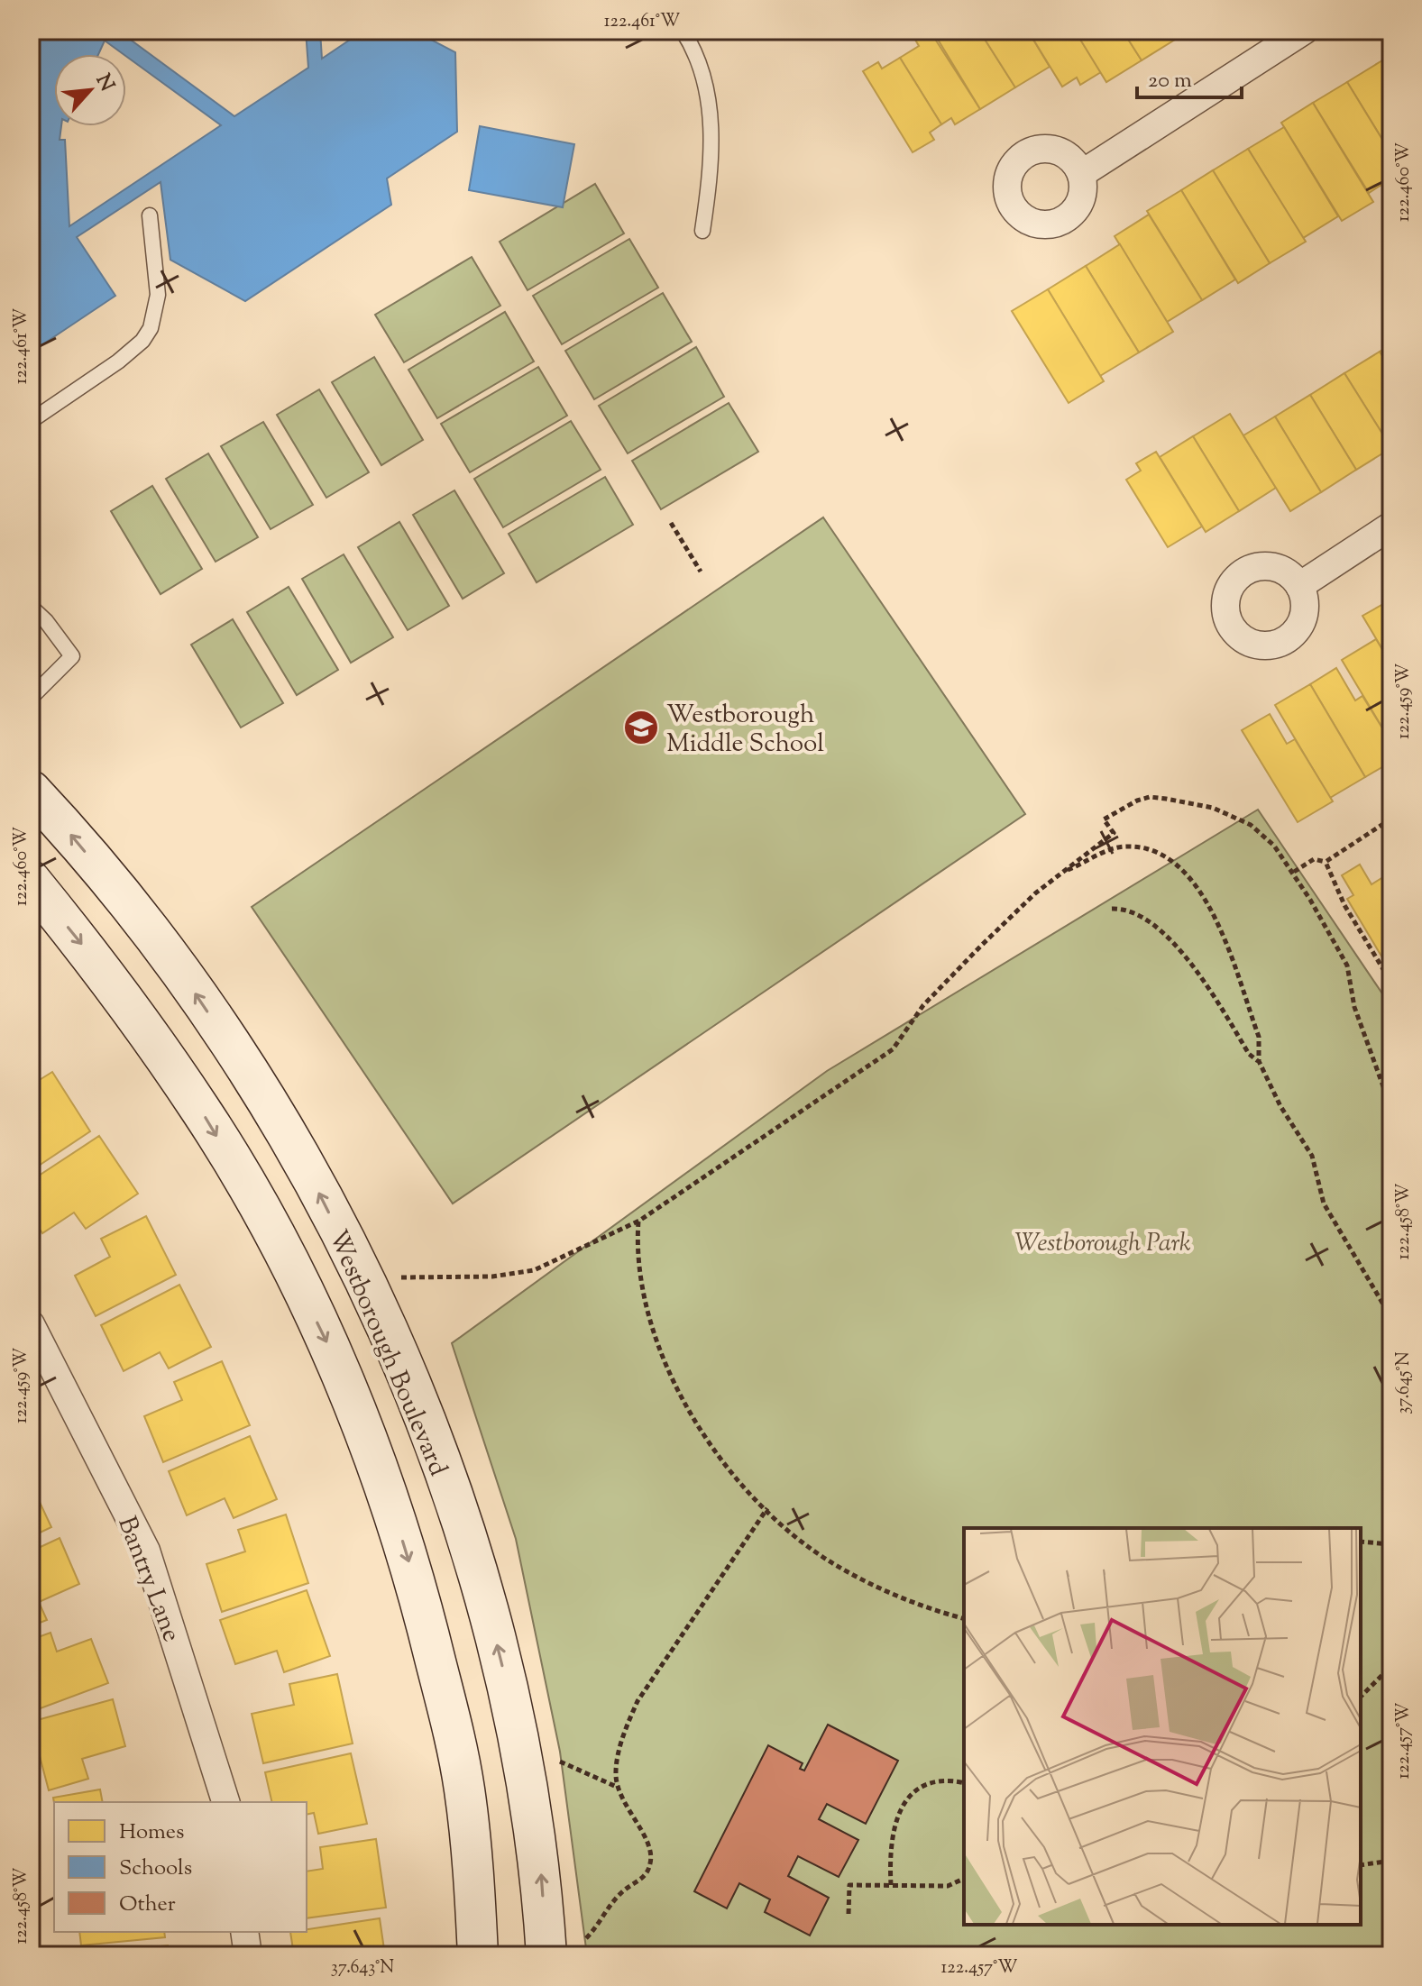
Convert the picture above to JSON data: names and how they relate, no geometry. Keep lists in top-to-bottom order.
{
  "streets": {
    "main road": ["Westborough Boulevard"],
    "street": ["Bantry Lane"]
  },
  "parks": ["Westborough Park"],
  "places": {
    "school or university": ["Westborough Middle School"]
  },
  "legend": ["Homes", "Schools", "Other"],
  "scale_bar": "20 m",
  "north": "top right",
  "coordinates": [
    "122.461°W",
    "122.460°W",
    "122.459°W",
    "122.458°W",
    "37.645°N",
    "122.457°W",
    "37.643°N"
  ]
}
